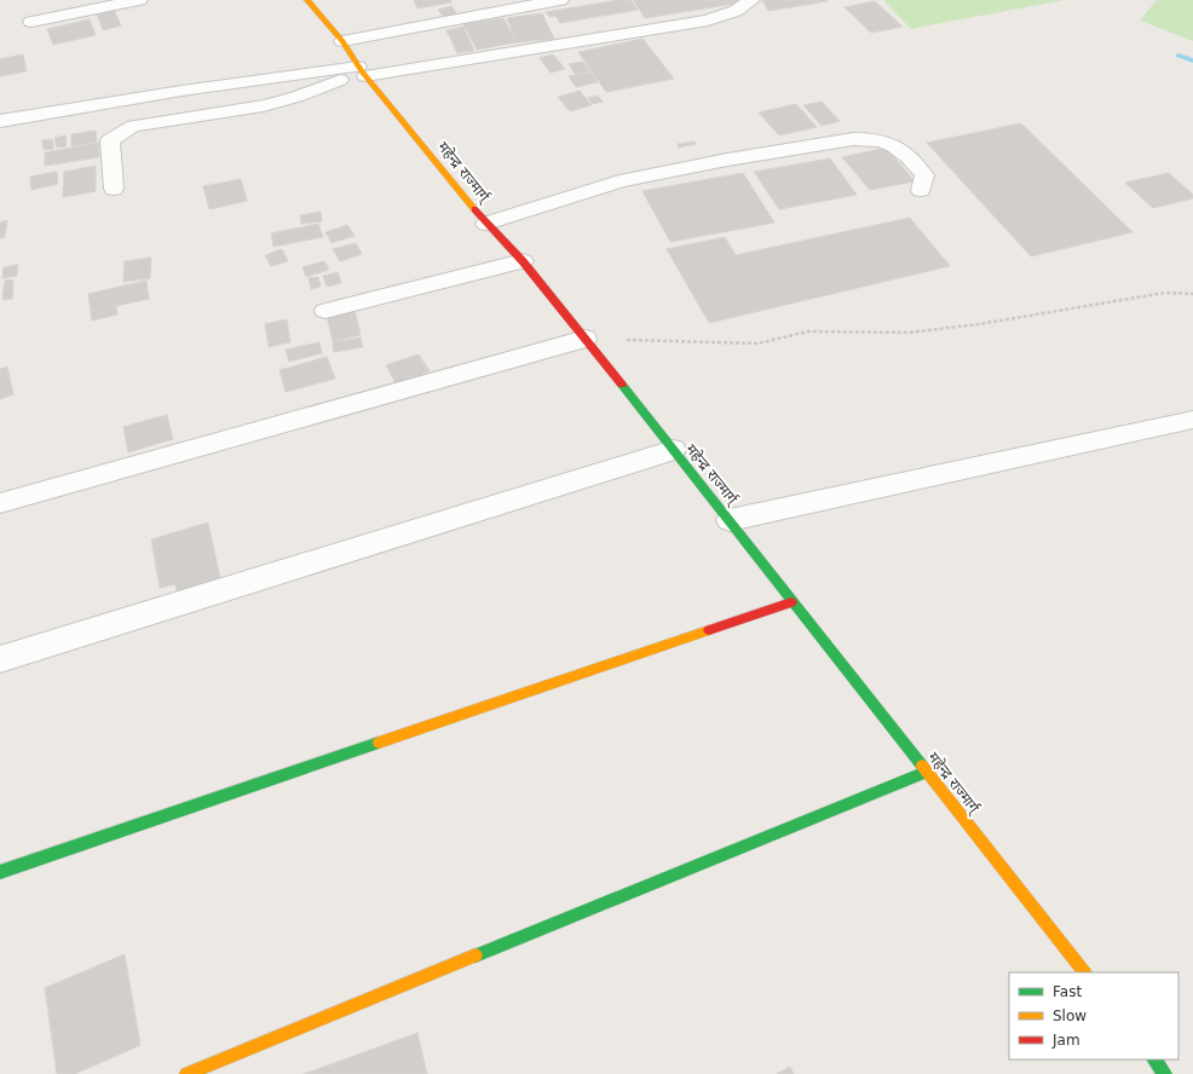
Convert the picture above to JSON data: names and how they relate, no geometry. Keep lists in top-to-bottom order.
{
  "streets": {
    "main road": ["महेन्द्र राज्मार्ग्"]
  },
  "legend": ["Fast", "Slow", "Jam"]
}
